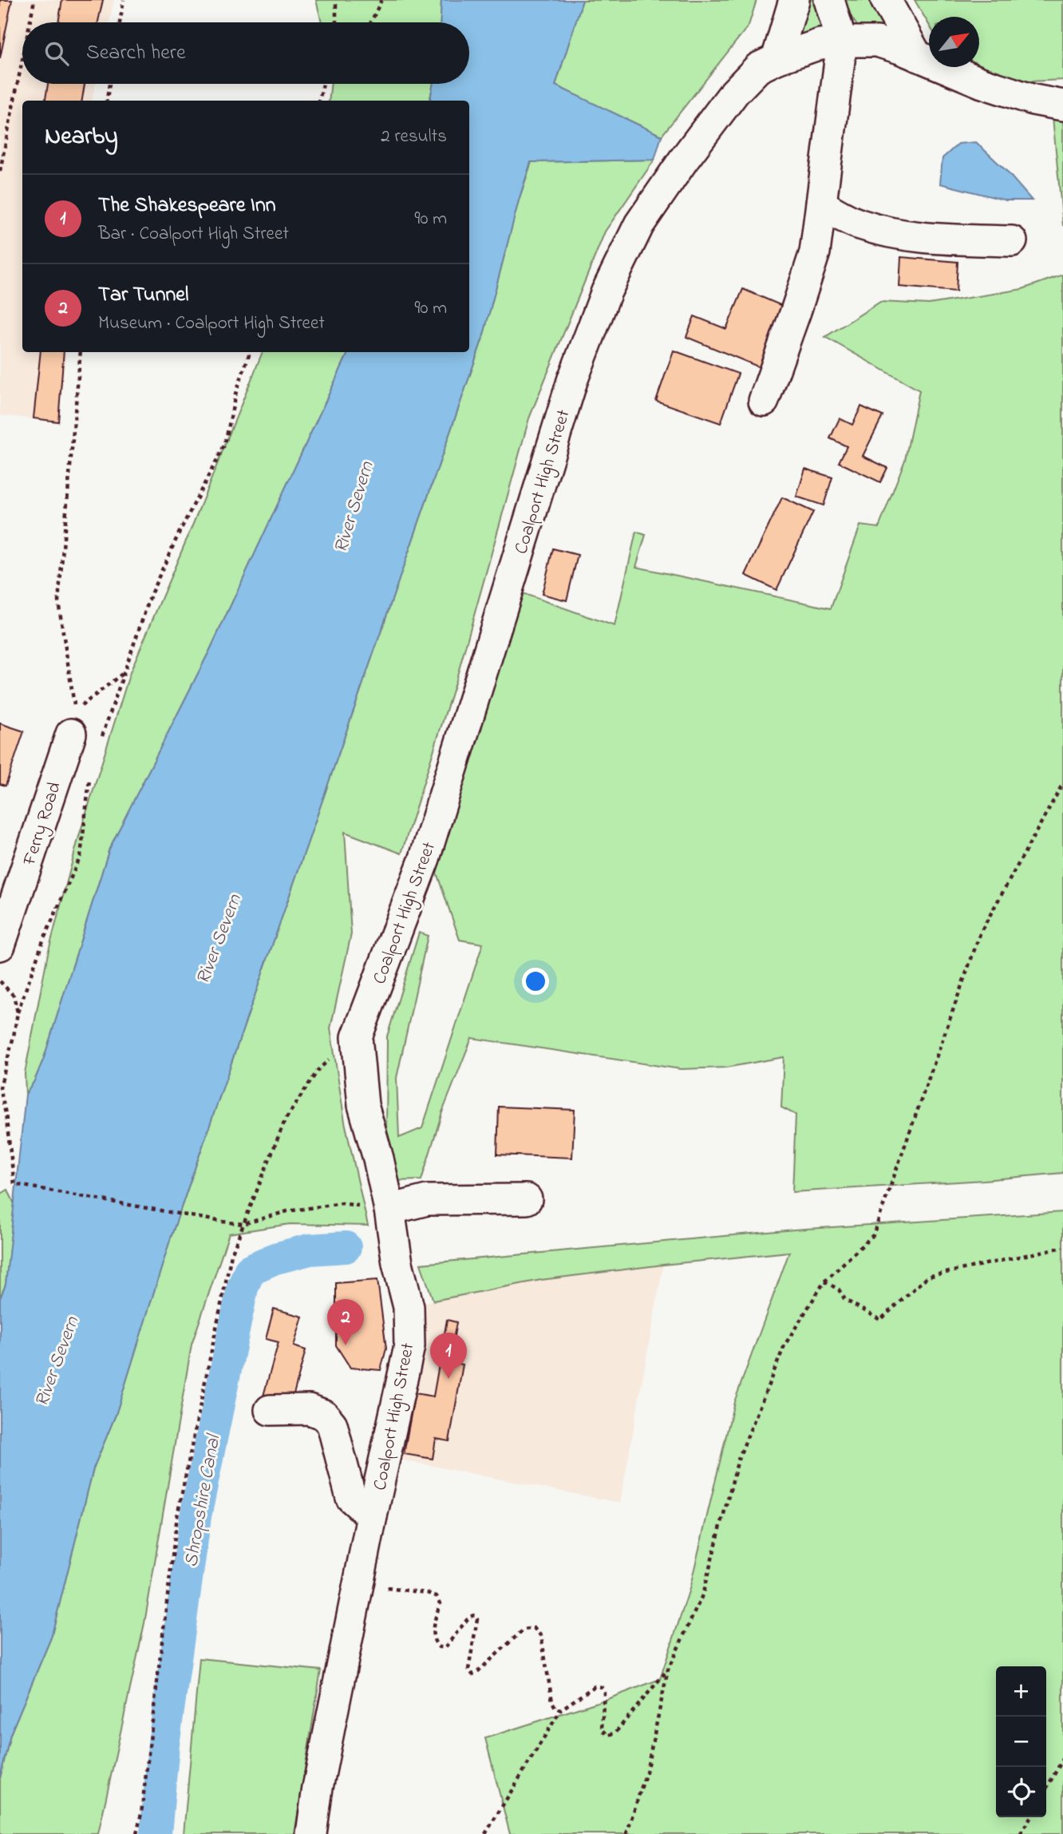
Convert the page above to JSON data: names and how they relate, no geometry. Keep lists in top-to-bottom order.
{
  "streets": {
    "street": ["Coalport High Street", "Ferry Road"]
  },
  "water": ["River Severn", "Shropshire Canal"],
  "north": "top right",
  "page": {
    "search": "Search here",
    "heading": ["Nearby", "2 results"],
    "list": [
      {
        "mark": "1",
        "name": "The Shakespeare Inn",
        "note": "Bar · Coalport High Street",
        "value": "90 m"
      },
      {
        "mark": "2",
        "name": "Tar Tunnel",
        "note": "Museum · Coalport High Street",
        "value": "90 m"
      }
    ],
    "pins": ["2", "1"],
    "map_buttons": ["+", "−"]
  }
}
